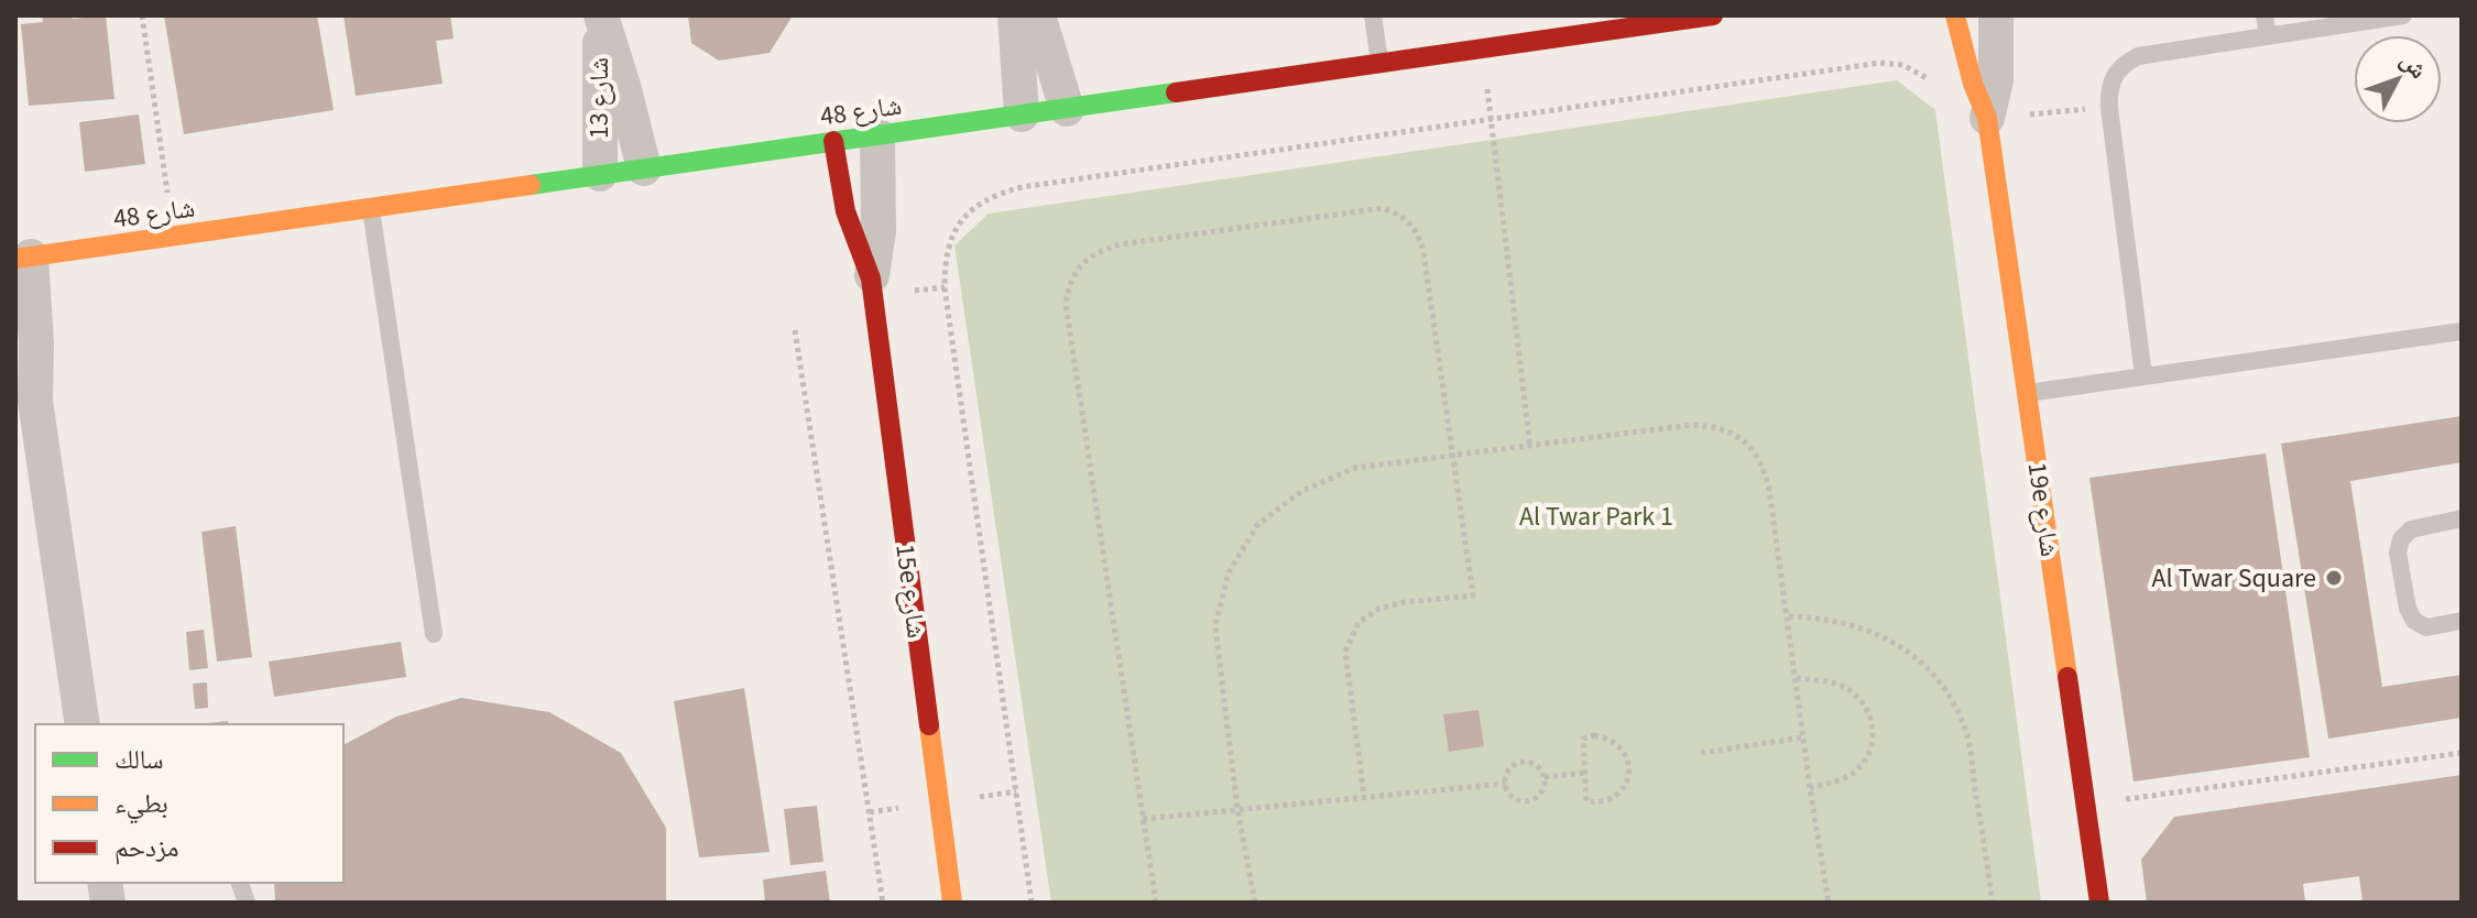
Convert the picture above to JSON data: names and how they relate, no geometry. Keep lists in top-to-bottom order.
{
  "streets": {
    "street": [
      "شارع 13",
      "شارع 48",
      "19e شارع",
      "15e شارع"
    ]
  },
  "crossings": [
    ["شارع 13", "شارع 48"],
    ["شارع 48", "15e شارع"]
  ],
  "parks": ["Al Twar Park 1"],
  "places": ["Al Twar Square"],
  "legend": ["سالك", "بطيء", "مزدحم"],
  "north": "top right"
}
